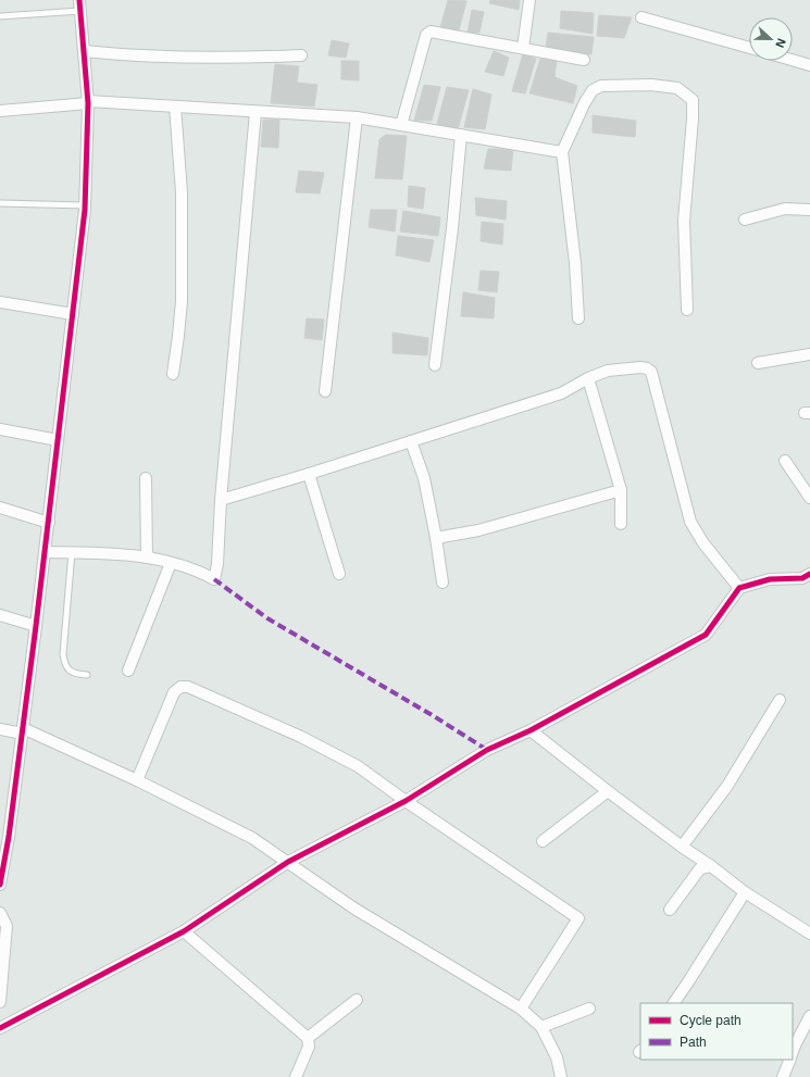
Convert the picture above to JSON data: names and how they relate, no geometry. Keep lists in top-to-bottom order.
{
  "legend": ["Cycle path", "Path"],
  "north": "right"
}
